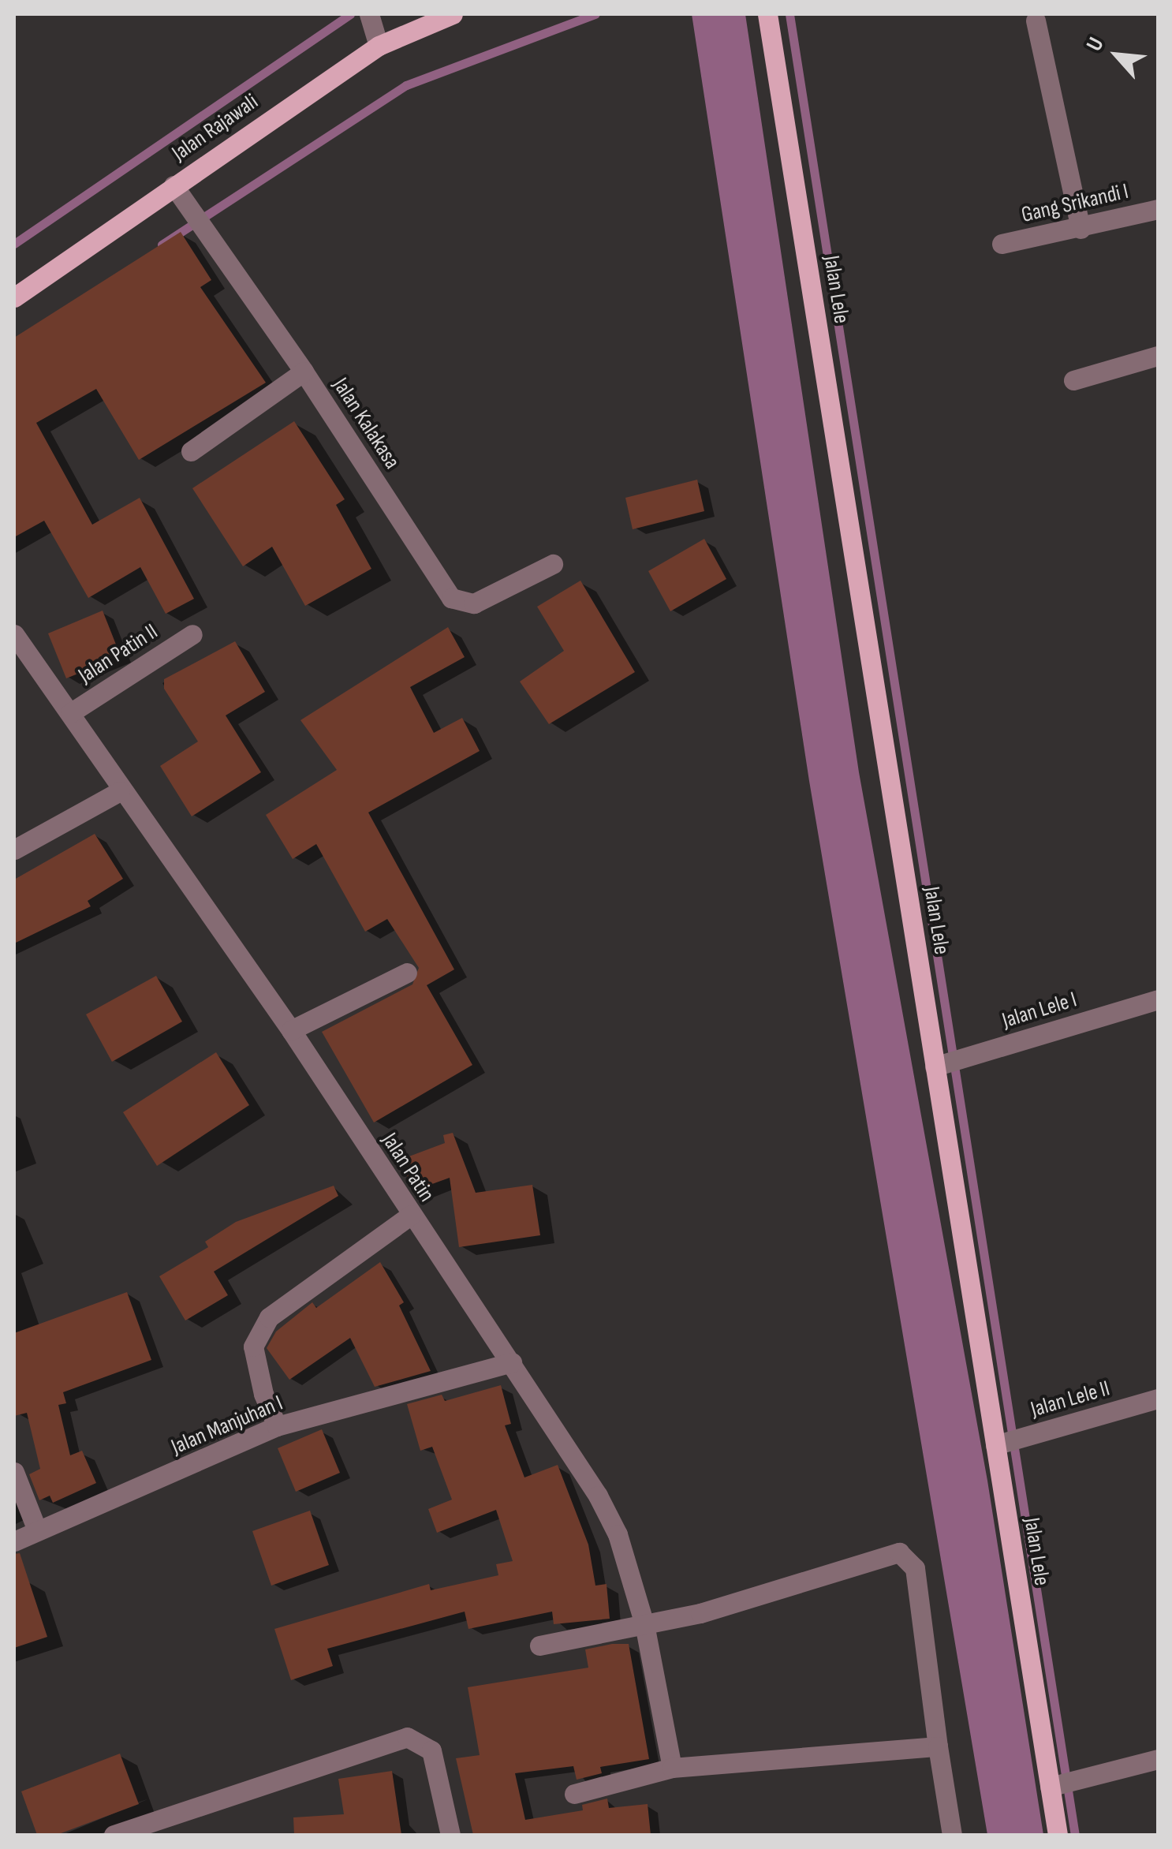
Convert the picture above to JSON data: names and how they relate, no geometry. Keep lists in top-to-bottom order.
{
  "streets": {
    "main road": ["Jalan Rajawali", "Jalan Lele"],
    "street": [
      "Gang Srikandi I",
      "Jalan Kalakasa",
      "Jalan Patin II",
      "Jalan Lele I",
      "Jalan Patin",
      "Jalan Lele II",
      "Jalan Manjuhan I"
    ]
  },
  "crossings": [
    ["Jalan Rajawali", "Jalan Kalakasa"],
    ["Jalan Lele", "Jalan Lele I"],
    ["Jalan Lele", "Jalan Lele II"],
    ["Jalan Patin II", "Jalan Patin"],
    ["Jalan Patin", "Jalan Manjuhan I"]
  ],
  "north": "top left"
}
